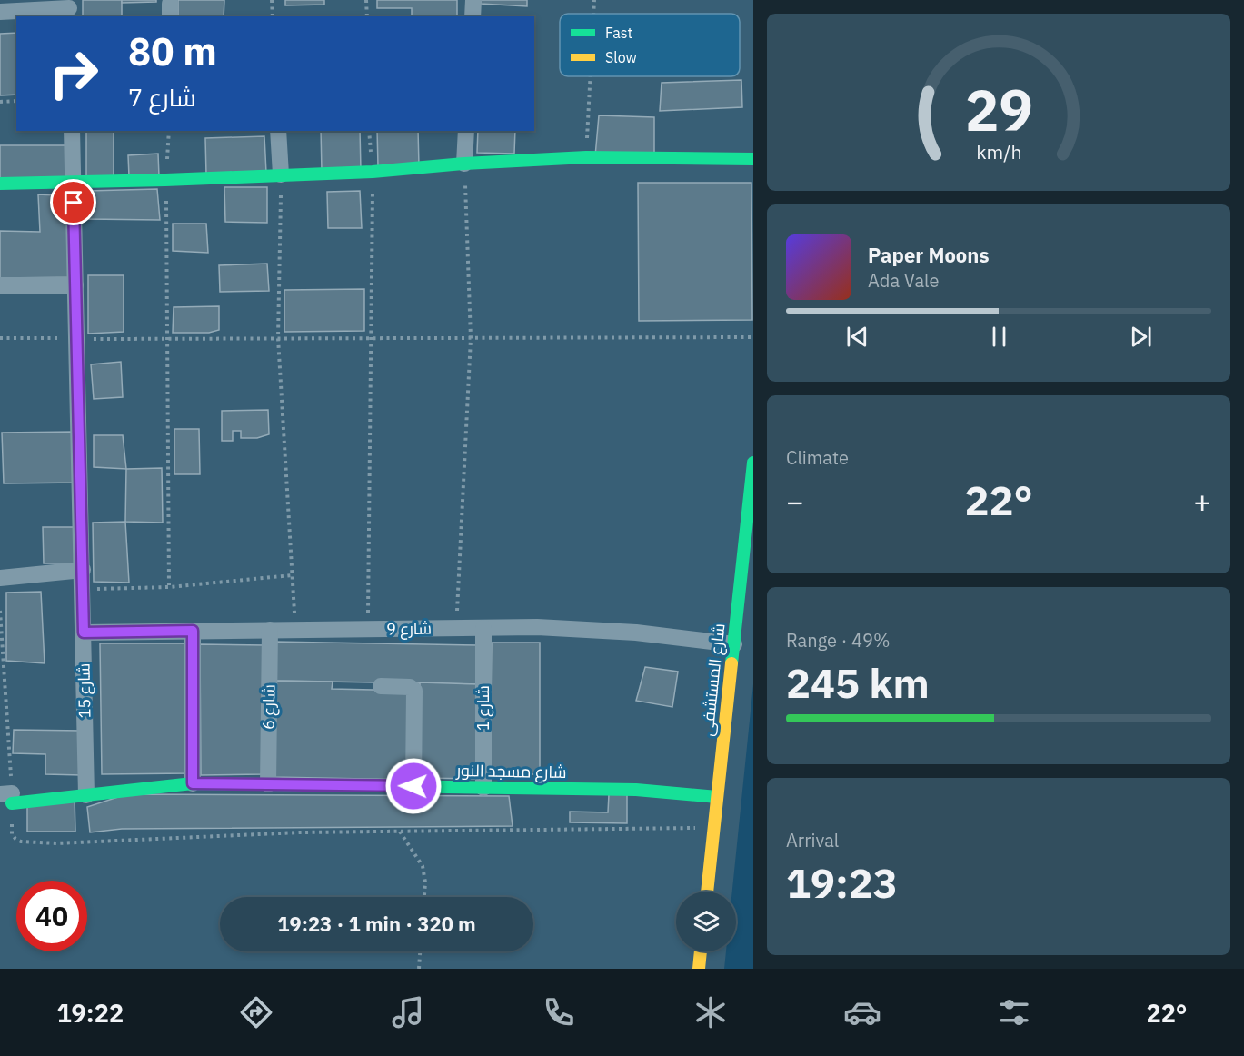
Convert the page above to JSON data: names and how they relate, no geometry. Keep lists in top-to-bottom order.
{
  "streets": {
    "street": [
      "شارع 9",
      "شارع المستشفى",
      "شارع 15",
      "شارع 6",
      "شارع 1",
      "شارع مسجد النور"
    ]
  },
  "crossings": [
    ["شارع 9", "شارع المستشفى"],
    ["شارع 9", "شارع 15"],
    ["شارع 9", "شارع 6"],
    ["شارع 9", "شارع 1"],
    ["شارع المستشفى", "شارع مسجد النور"],
    ["شارع 15", "شارع مسجد النور"],
    ["شارع 6", "شارع مسجد النور"],
    ["شارع 1", "شارع مسجد النور"]
  ],
  "legend": ["Fast", "Slow"],
  "page": {
    "turn": ["80 m", "شارع 7"],
    "song": ["Paper Moons", "Ada Vale"],
    "tile": [
      "Climate",
      ["Range · 49%", "245 km"],
      ["Arrival", "19:23"]
    ],
    "heat": ["−", "22°", "+"],
    "limit": "40",
    "trip": "19:23 · 1 min · 320 m",
    "tabs": ["19:22", "22°"],
    "gauge": ["29", "km/h"]
  }
}
